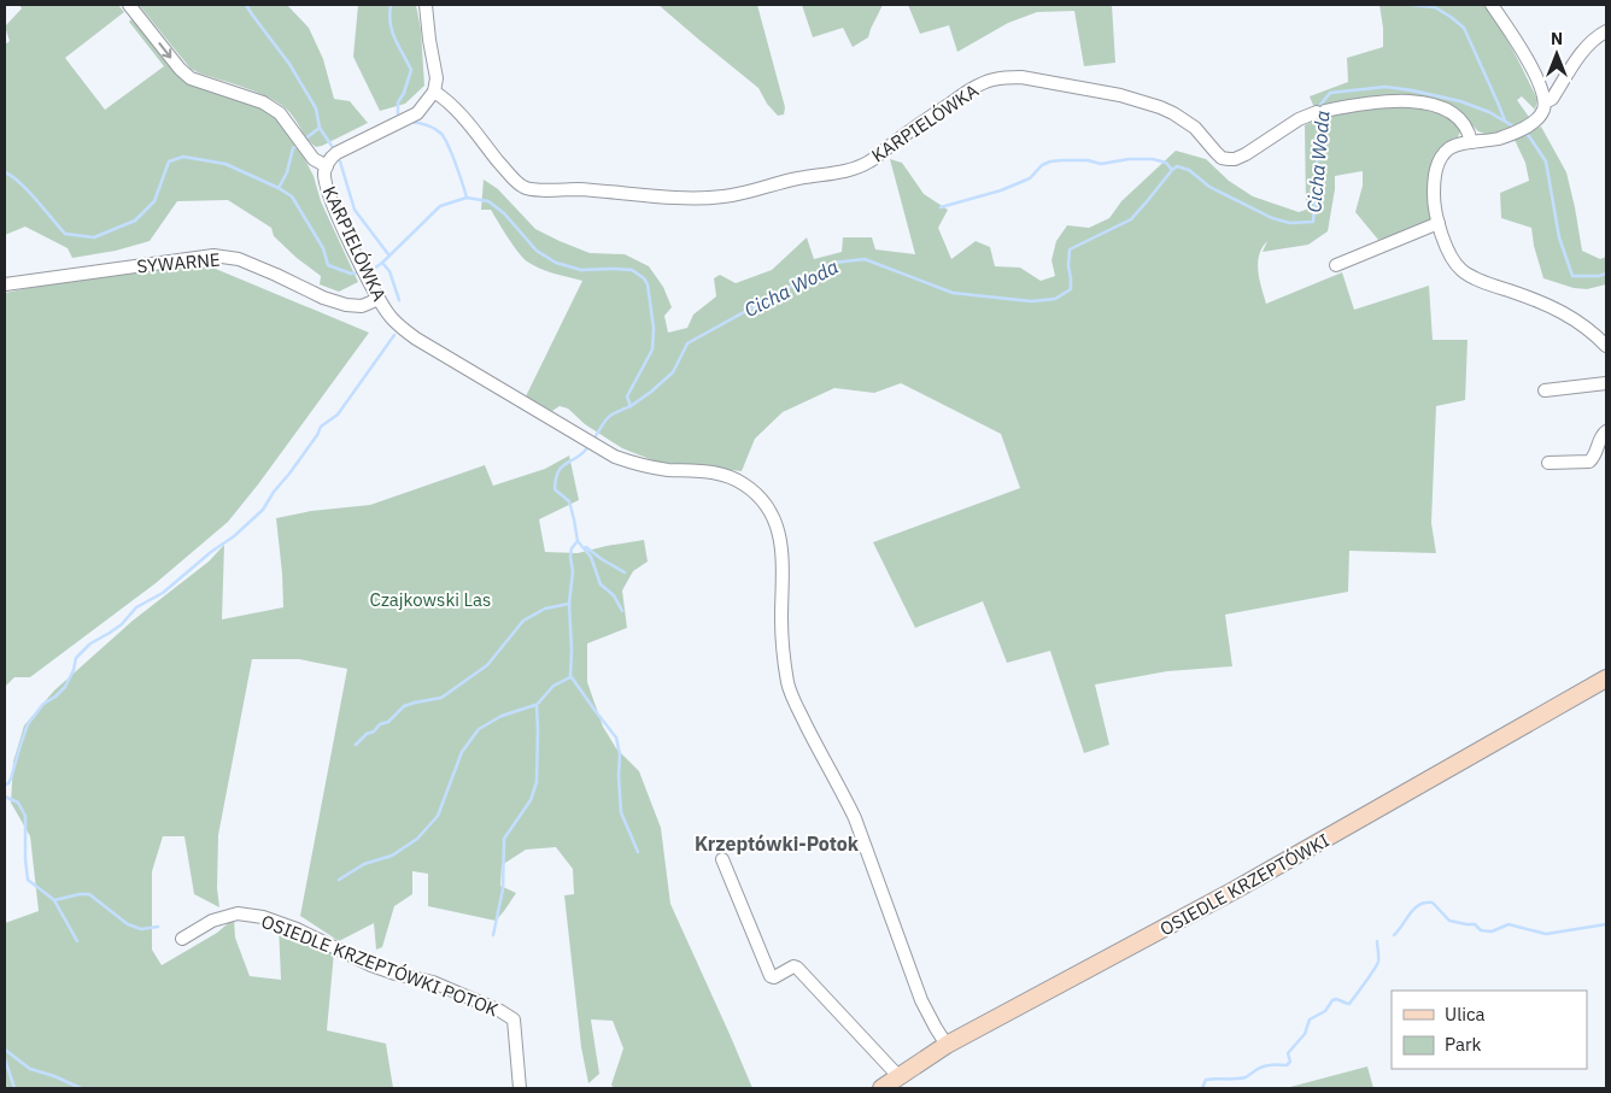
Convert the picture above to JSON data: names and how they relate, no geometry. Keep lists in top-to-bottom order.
{
  "streets": {
    "main road": ["OSIEDLE KRZEPTÓWKI"],
    "street": ["KARPIELÓWKA", "SYWARNE", "OSIEDLE KRZEPTÓWKI POTOK"]
  },
  "crossings": [
    ["KARPIELÓWKA", "SYWARNE"],
    ["KARPIELÓWKA", "OSIEDLE KRZEPTÓWKI"]
  ],
  "districts": ["Krzeptówki-Potok"],
  "water": ["Cicha Woda"],
  "parks": ["Czajkowski Las"],
  "legend": ["Ulica", "Park"],
  "north": "top"
}
